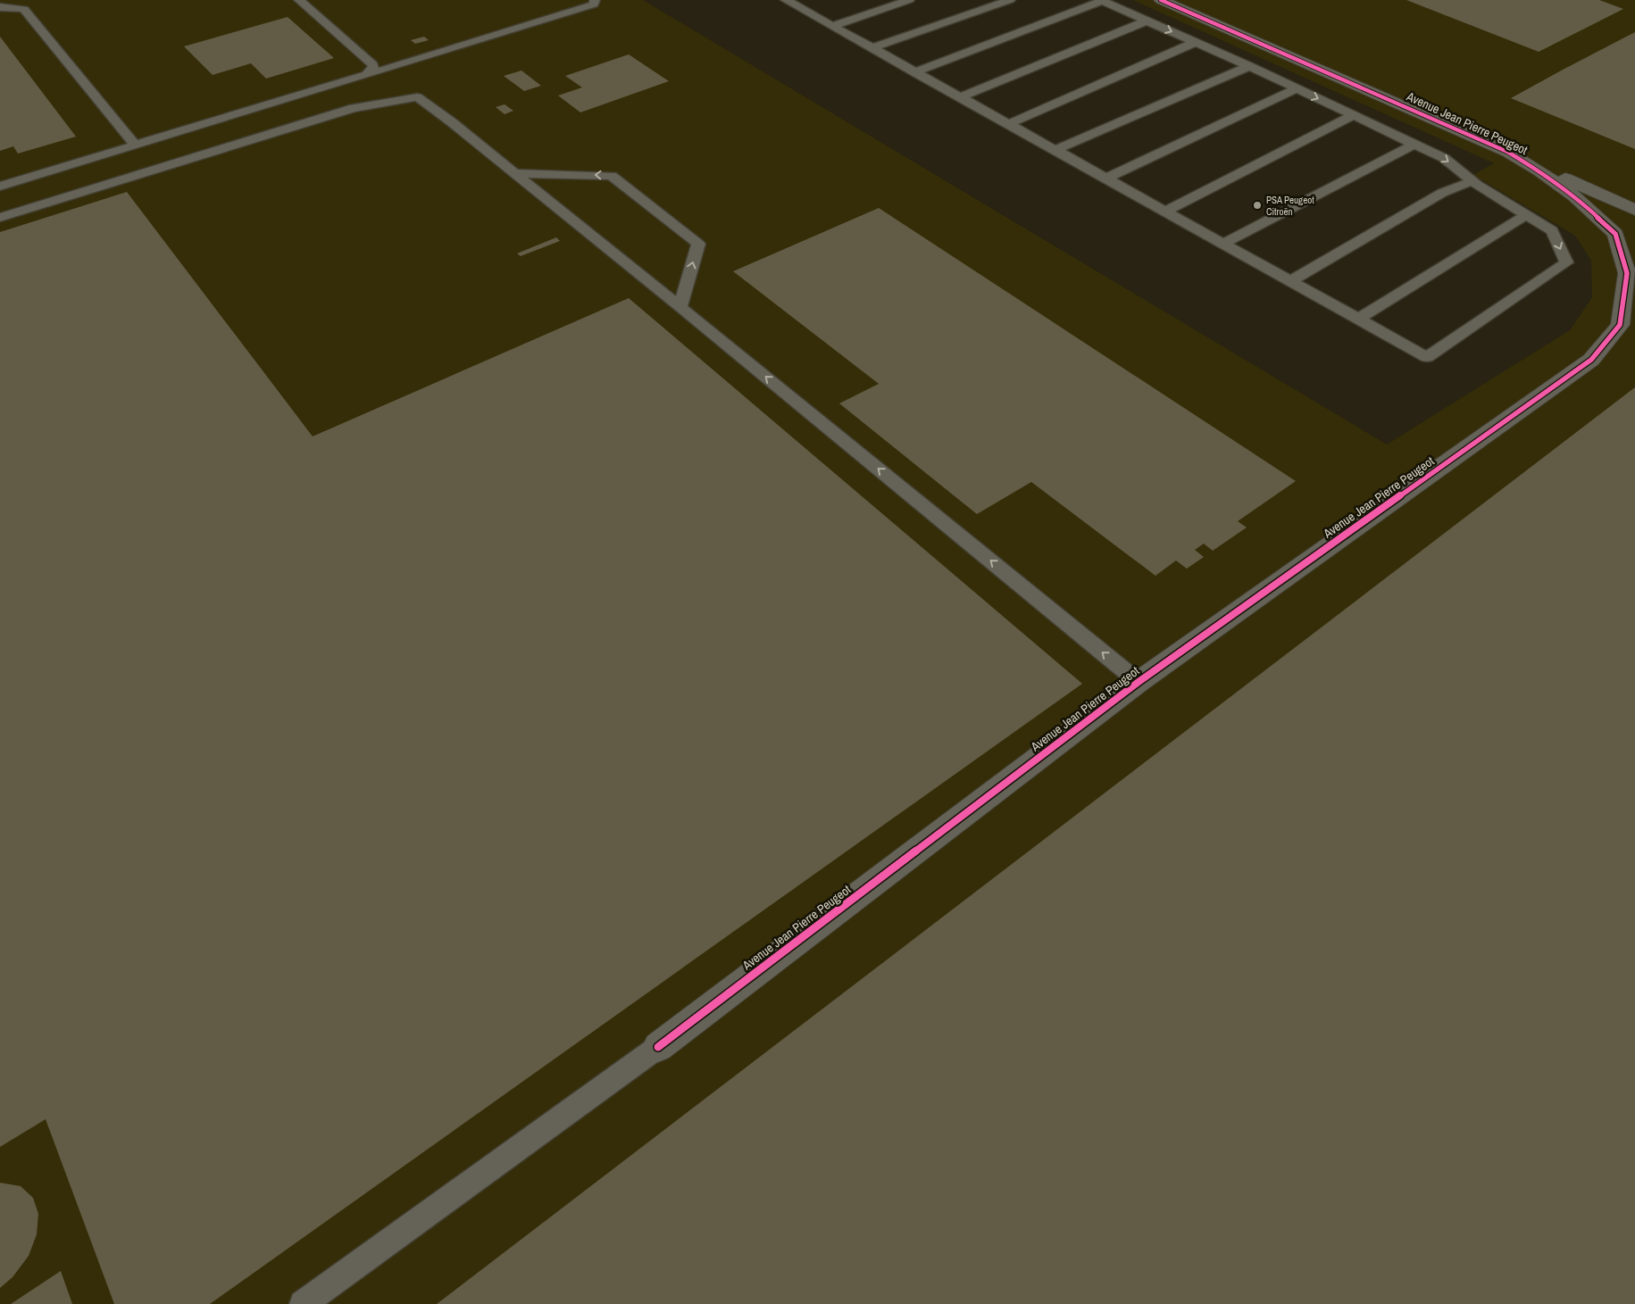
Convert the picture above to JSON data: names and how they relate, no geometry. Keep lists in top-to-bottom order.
{
  "streets": {
    "street": ["Avenue Jean Pierre Peugeot"]
  },
  "places": ["PSA Peugeot Citroën"]
}
